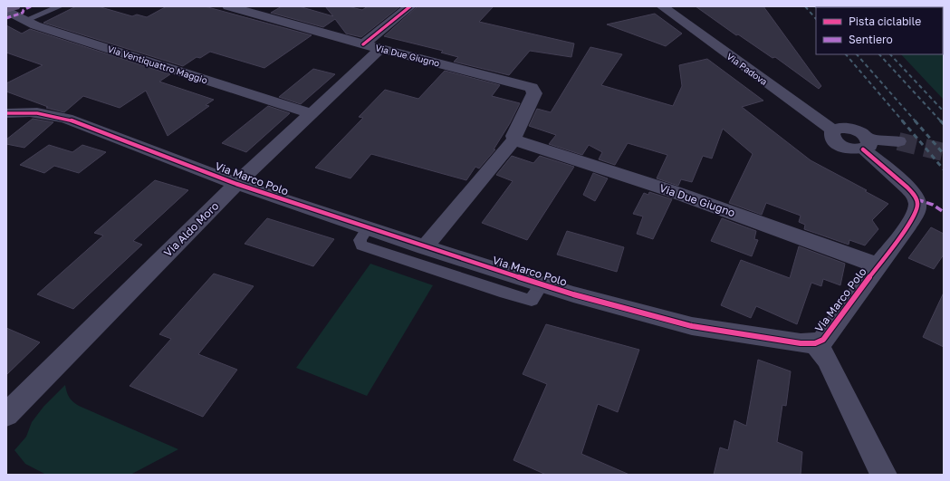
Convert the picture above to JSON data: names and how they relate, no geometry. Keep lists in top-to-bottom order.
{
  "streets": {
    "street": [
      "Via Due Giugno",
      "Via Ventiquattro Maggio",
      "Via Padova",
      "Via Marco Polo",
      "Via Aldo Moro"
    ]
  },
  "crossings": [
    ["Via Due Giugno", "Via Marco Polo"],
    ["Via Due Giugno", "Via Aldo Moro"],
    ["Via Ventiquattro Maggio", "Via Aldo Moro"],
    ["Via Padova", "Via Marco Polo"],
    ["Via Marco Polo", "Via Aldo Moro"]
  ],
  "legend": ["Pista ciclabile", "Sentiero"]
}
